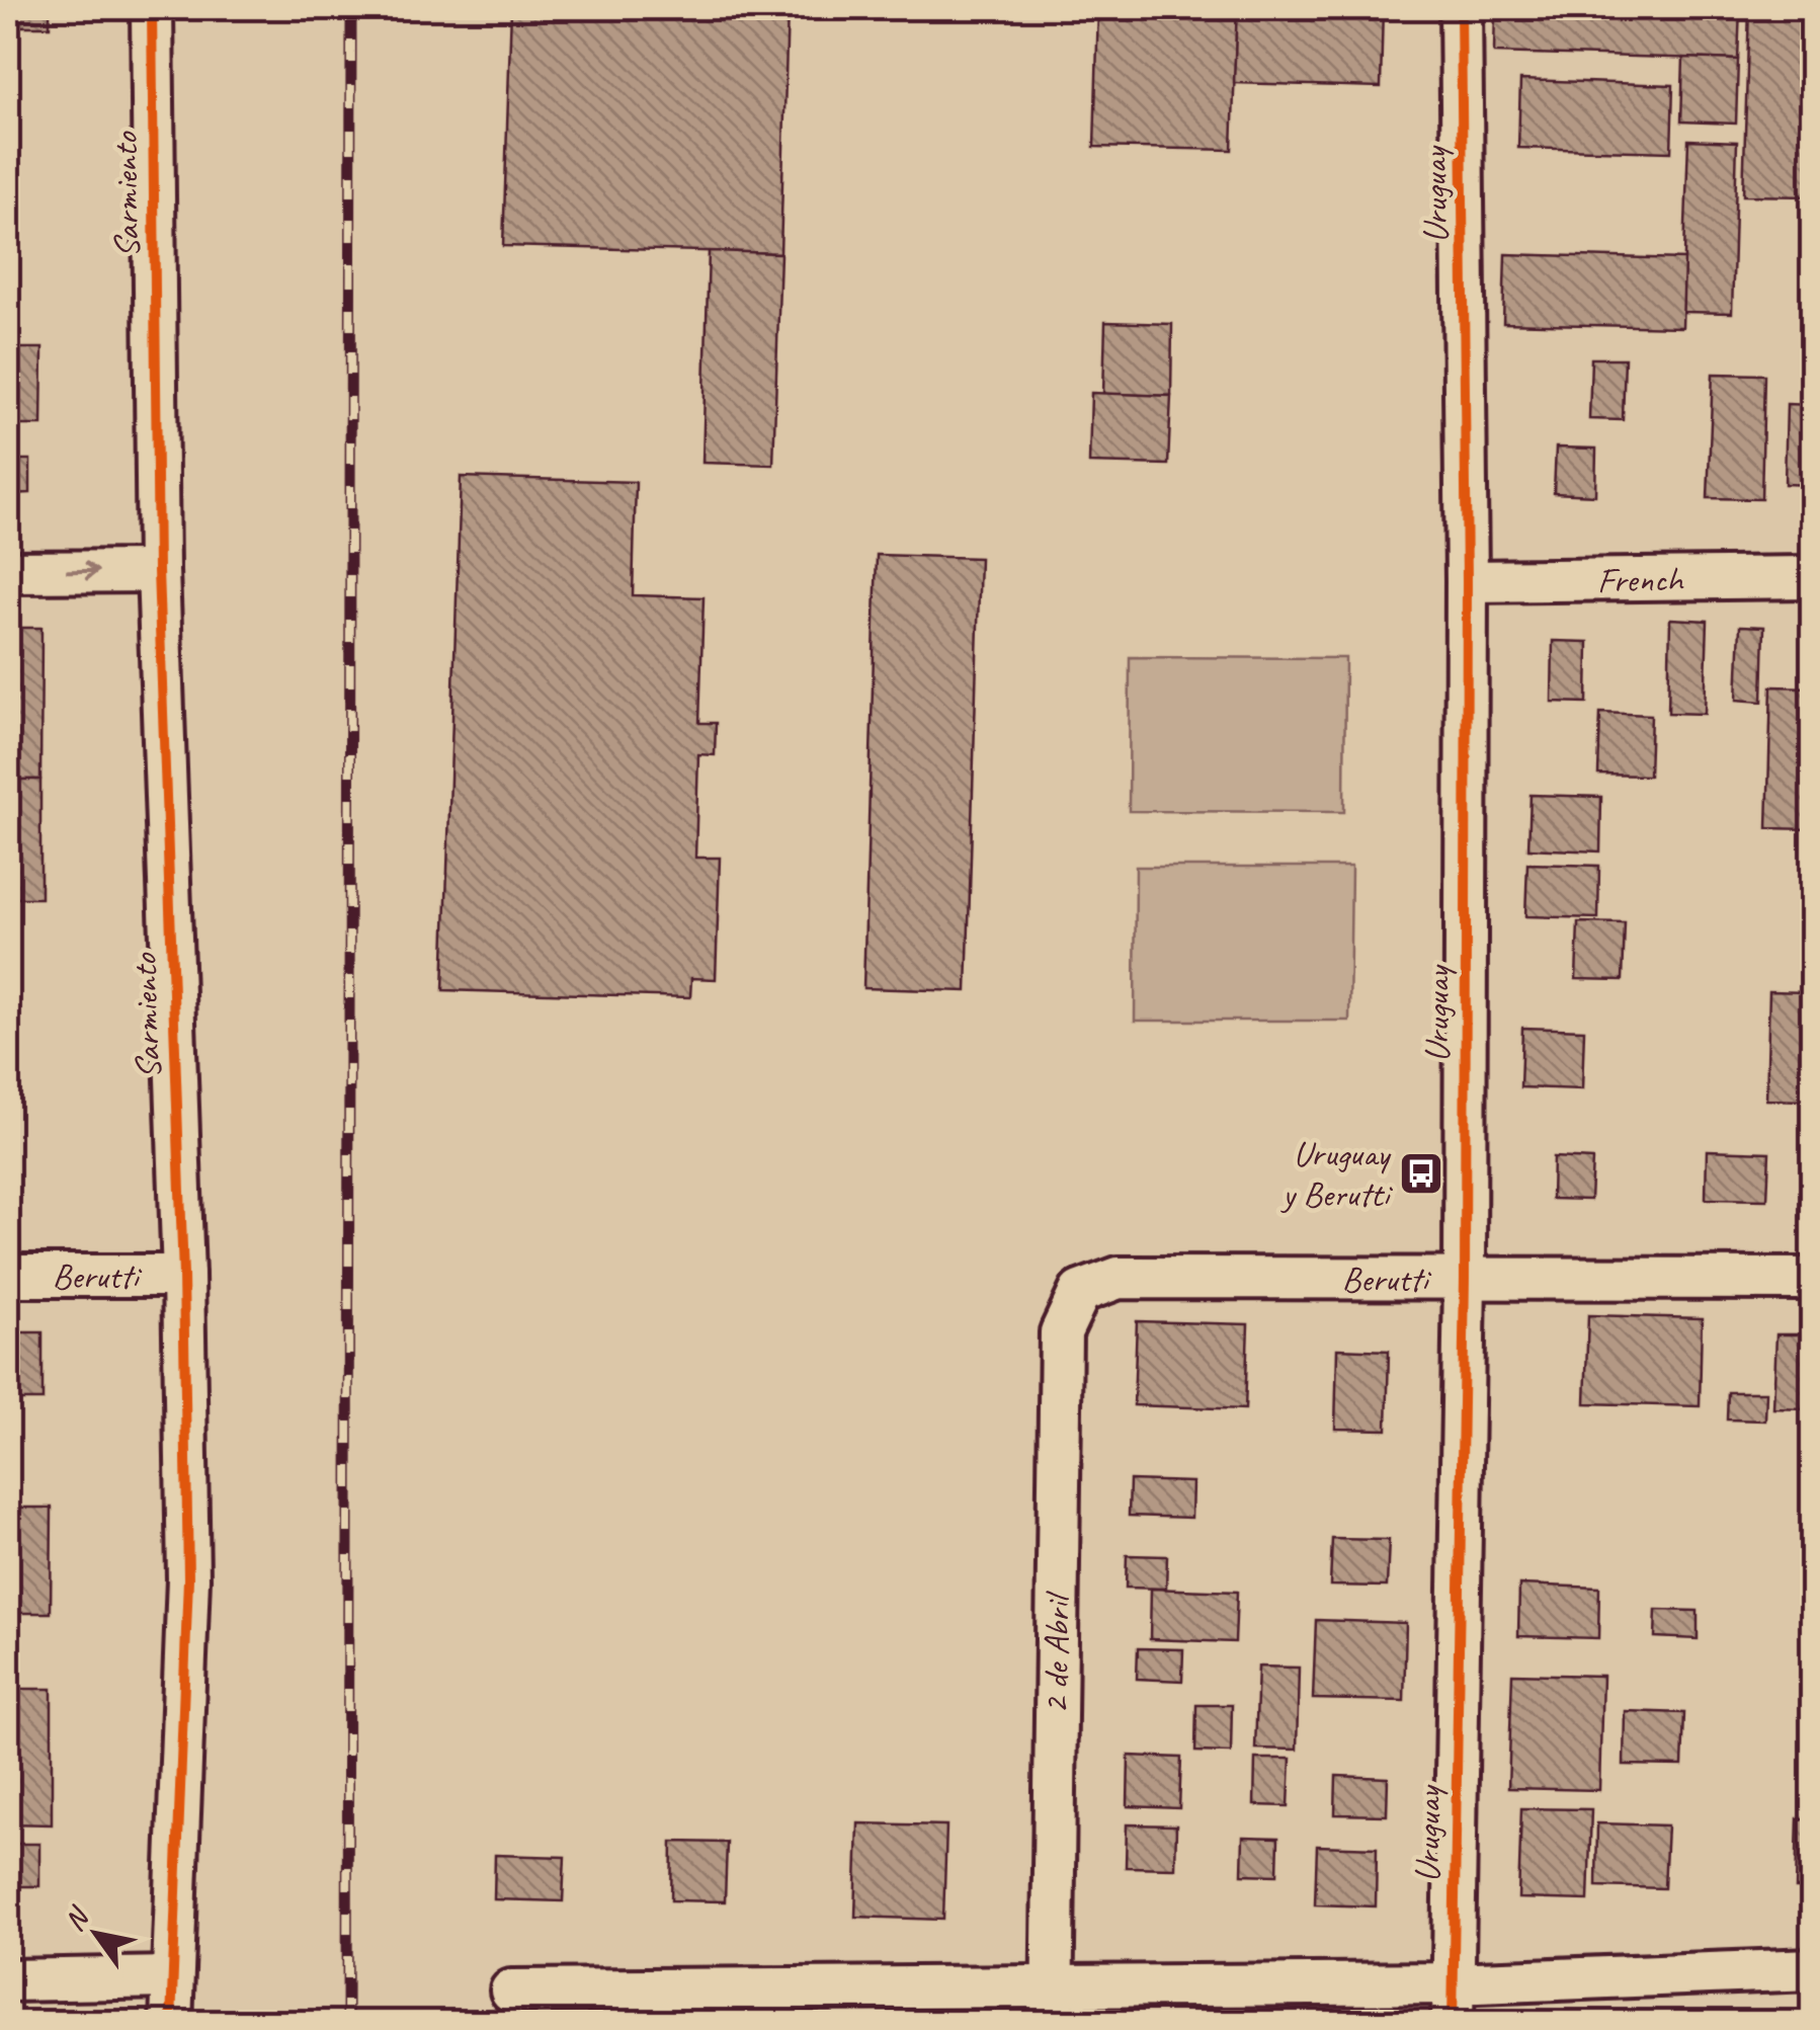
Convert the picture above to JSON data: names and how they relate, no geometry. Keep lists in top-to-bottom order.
{
  "streets": {
    "street": [
      "Sarmiento",
      "Uruguay",
      "French",
      "Berutti",
      "2 de Abril"
    ]
  },
  "crossings": [
    ["Sarmiento", "Berutti"],
    ["Uruguay", "French"],
    ["Uruguay", "Berutti"],
    ["Berutti", "2 de Abril"]
  ],
  "places": {
    "bus stop": ["Uruguay y Berutti"]
  },
  "north": "top left"
}
